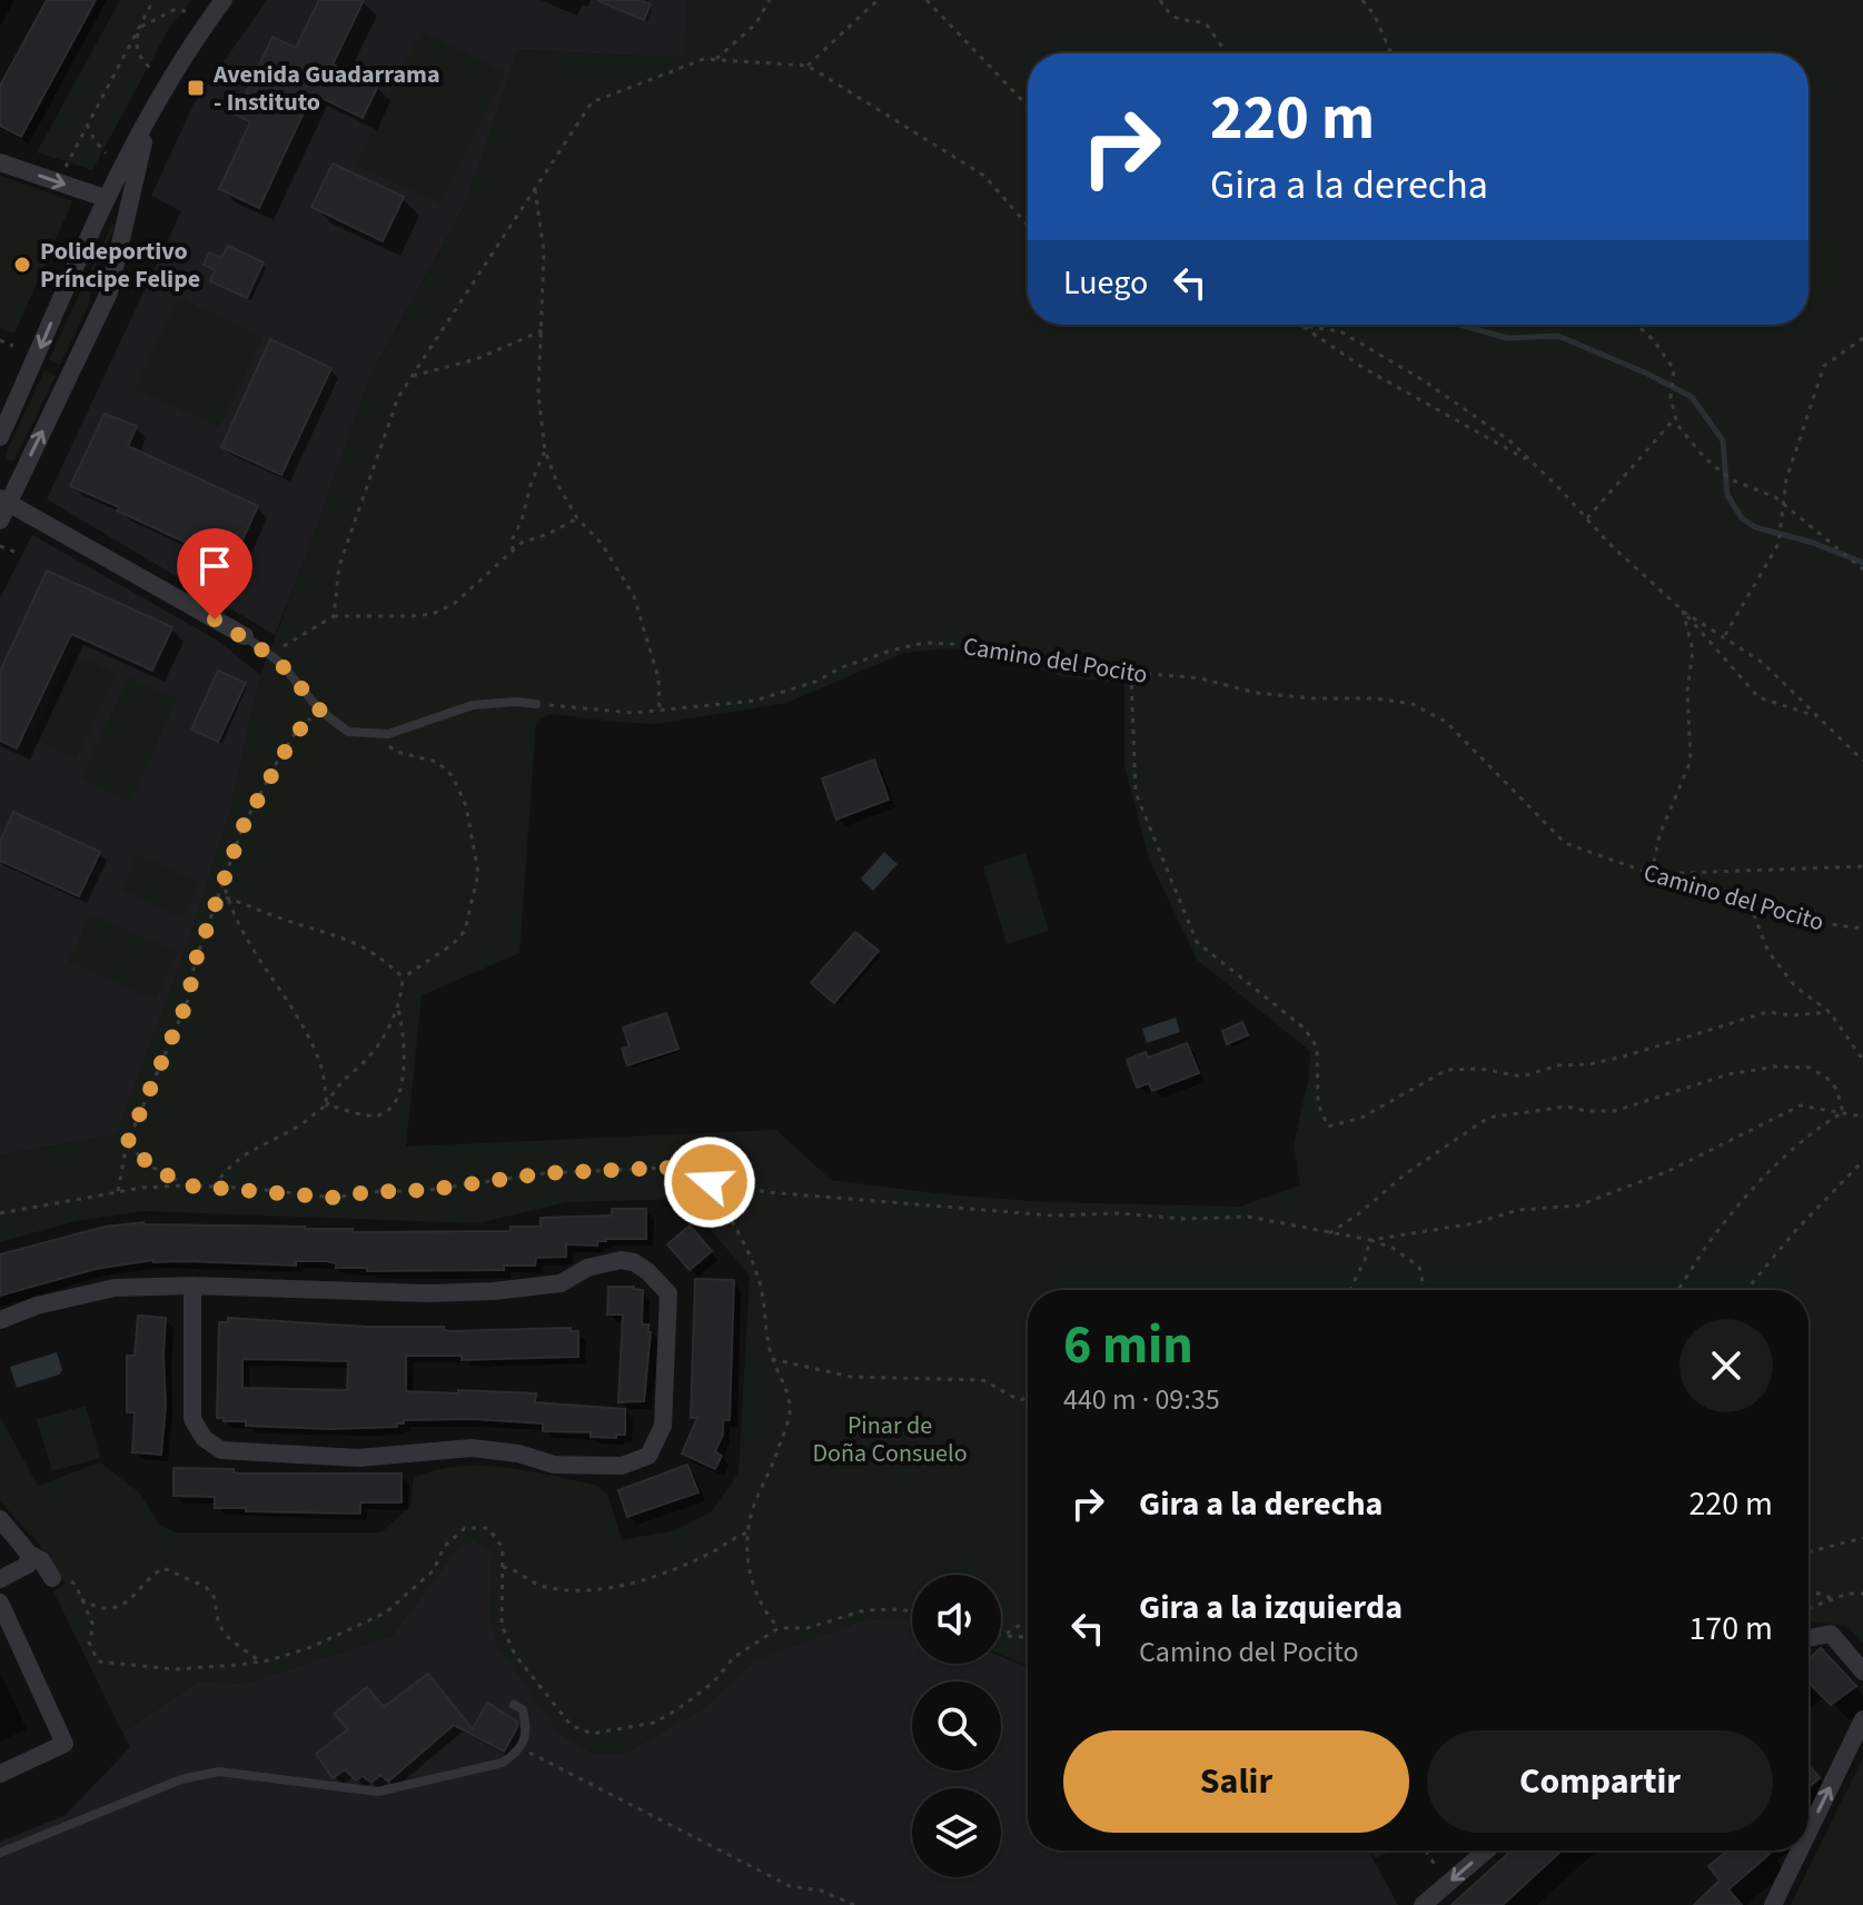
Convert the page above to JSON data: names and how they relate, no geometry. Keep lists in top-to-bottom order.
{
  "streets": {
    "path": ["Camino del Pocito"]
  },
  "parks": ["Pinar de Doña Consuelo"],
  "places": {
    "transit": ["Avenida Guadarrama - Instituto"],
    "other": ["Polideportivo Príncipe Felipe"]
  },
  "page": {
    "turn": ["220 m", "Gira a la derecha"],
    "then": "Luego",
    "heading": ["6 min", "440 m · 09:35"],
    "list": [
      {
        "name": "Gira a la derecha",
        "value": "220 m"
      },
      {
        "name": "Gira a la izquierda",
        "note": "Camino del Pocito",
        "value": "170 m"
      }
    ],
    "buttons": ["Salir", "Compartir"]
  }
}
